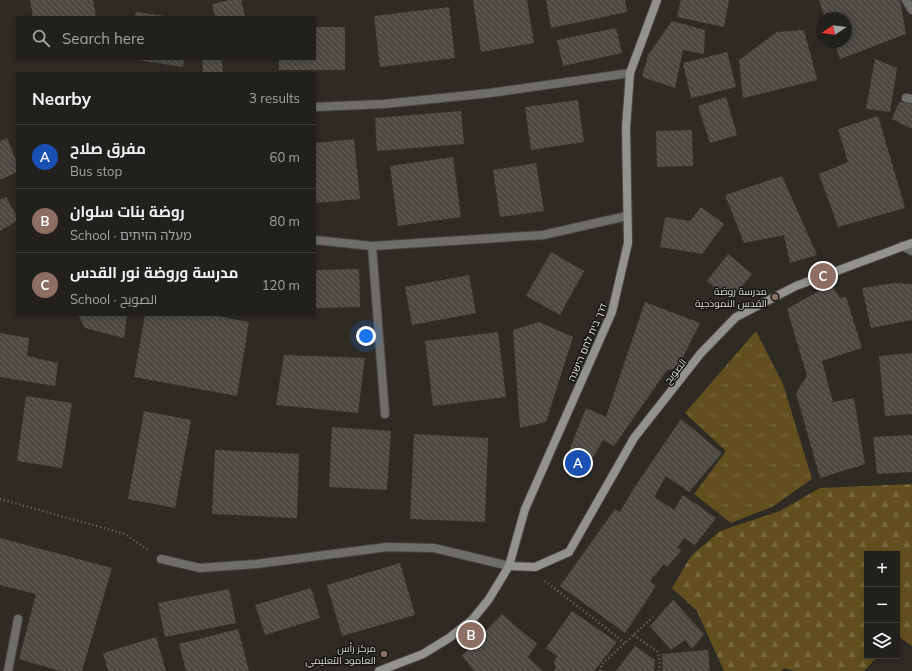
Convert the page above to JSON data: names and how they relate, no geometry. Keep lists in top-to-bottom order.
{
  "streets": {
    "street": ["דרך בית לחם הישנה", "الصويح"]
  },
  "crossings": [
    ["דרך בית לחם הישנה", "الصويح"]
  ],
  "places": ["مدرسة روضة القدس النموذجية", "مركز رأس العامود التعليمي"],
  "north": "left",
  "page": {
    "search": "Search here",
    "heading": ["Nearby", "3 results"],
    "list": [
      {
        "mark": "A",
        "name": "مفرق صلاح",
        "note": "Bus stop",
        "value": "60 m"
      },
      {
        "mark": "B",
        "name": "روضة بنات سلوان",
        "note": "School · מעלה הזיתים",
        "value": "80 m"
      },
      {
        "mark": "C",
        "name": "مدرسة وروضة نور القدس",
        "note": "School · الصويح",
        "value": "120 m"
      }
    ],
    "pins": ["C", "A", "B"],
    "map_buttons": ["+", "−"]
  }
}
